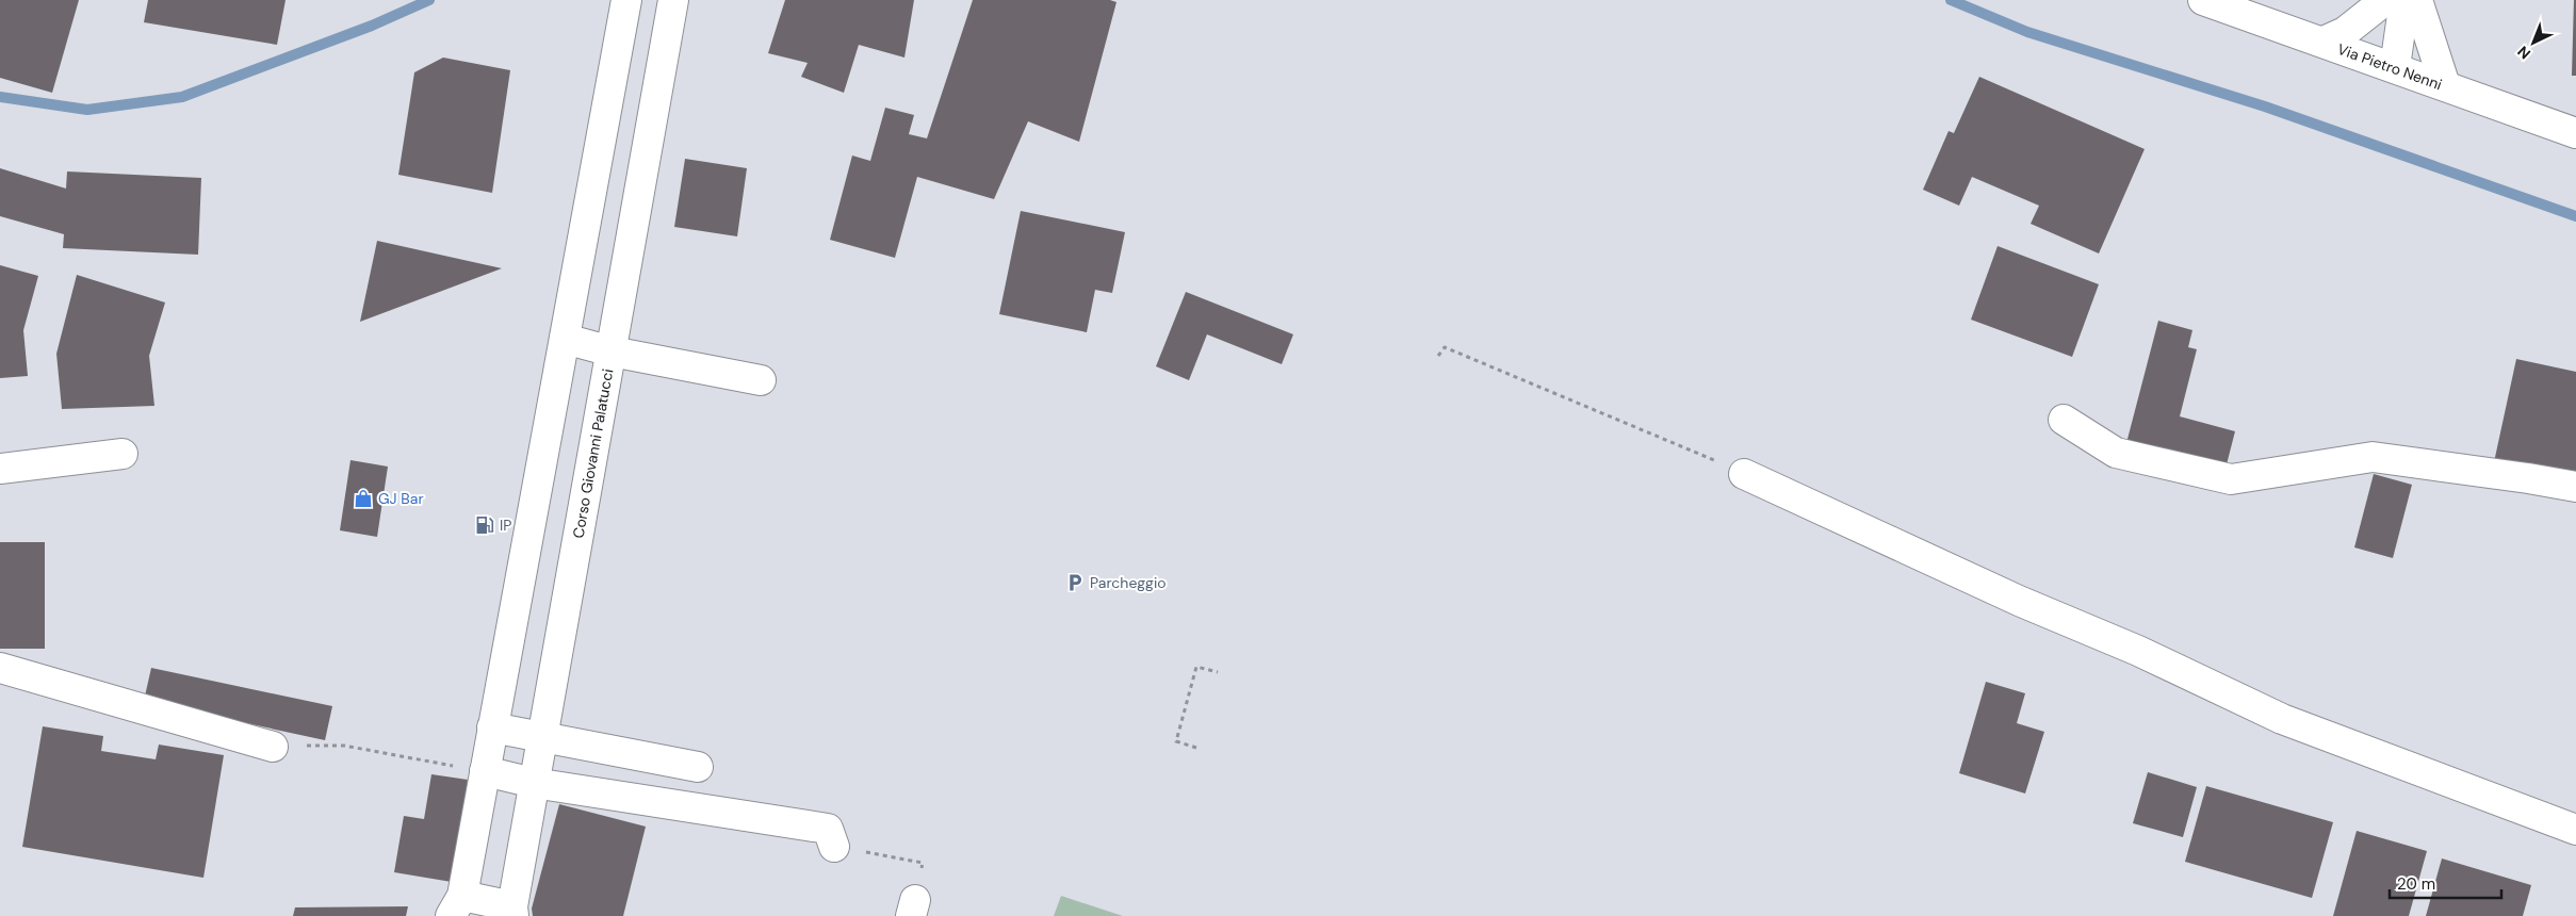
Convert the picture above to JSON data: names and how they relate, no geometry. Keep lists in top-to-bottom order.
{
  "streets": {
    "street": ["Via Pietro Nenni", "Corso Giovanni Palatucci"]
  },
  "places": {
    "shop": ["GJ Bar"],
    "fuel station": ["IP"],
    "parking": ["Parcheggio"]
  },
  "scale_bar": "20 m",
  "north": "bottom left"
}
